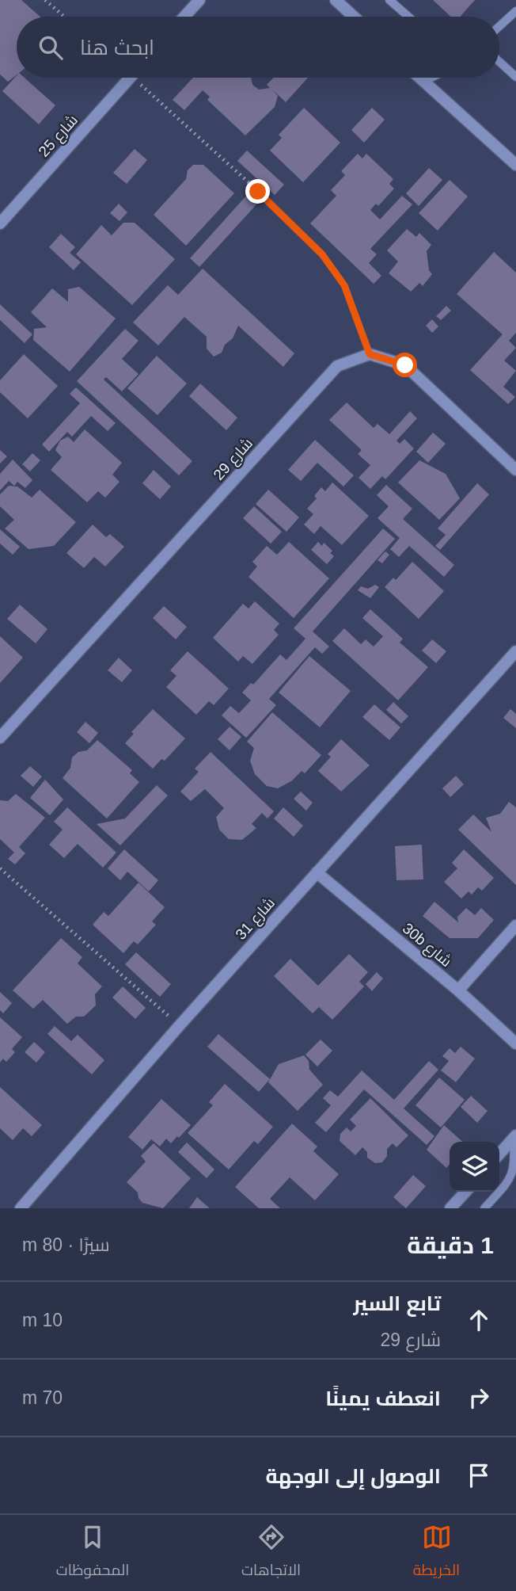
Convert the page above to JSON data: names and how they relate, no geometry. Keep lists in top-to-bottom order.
{
  "streets": {
    "street": [
      "شارع 25",
      "شارع 29",
      "شارع 31",
      "30b شارع"
    ]
  },
  "crossings": [
    ["شارع 31", "30b شارع"]
  ],
  "page": {
    "search": "ابحث هنا",
    "heading": ["1 دقيقة", "سيرًا · 80 m"],
    "list": [
      ["تابع السير", "شارع 29", "10 m"],
      ["انعطف يمينًا", "70 m"],
      "الوصول إلى الوجهة"
    ],
    "nav": ["الخريطة", "الاتجاهات", "المحفوظات"]
  }
}
